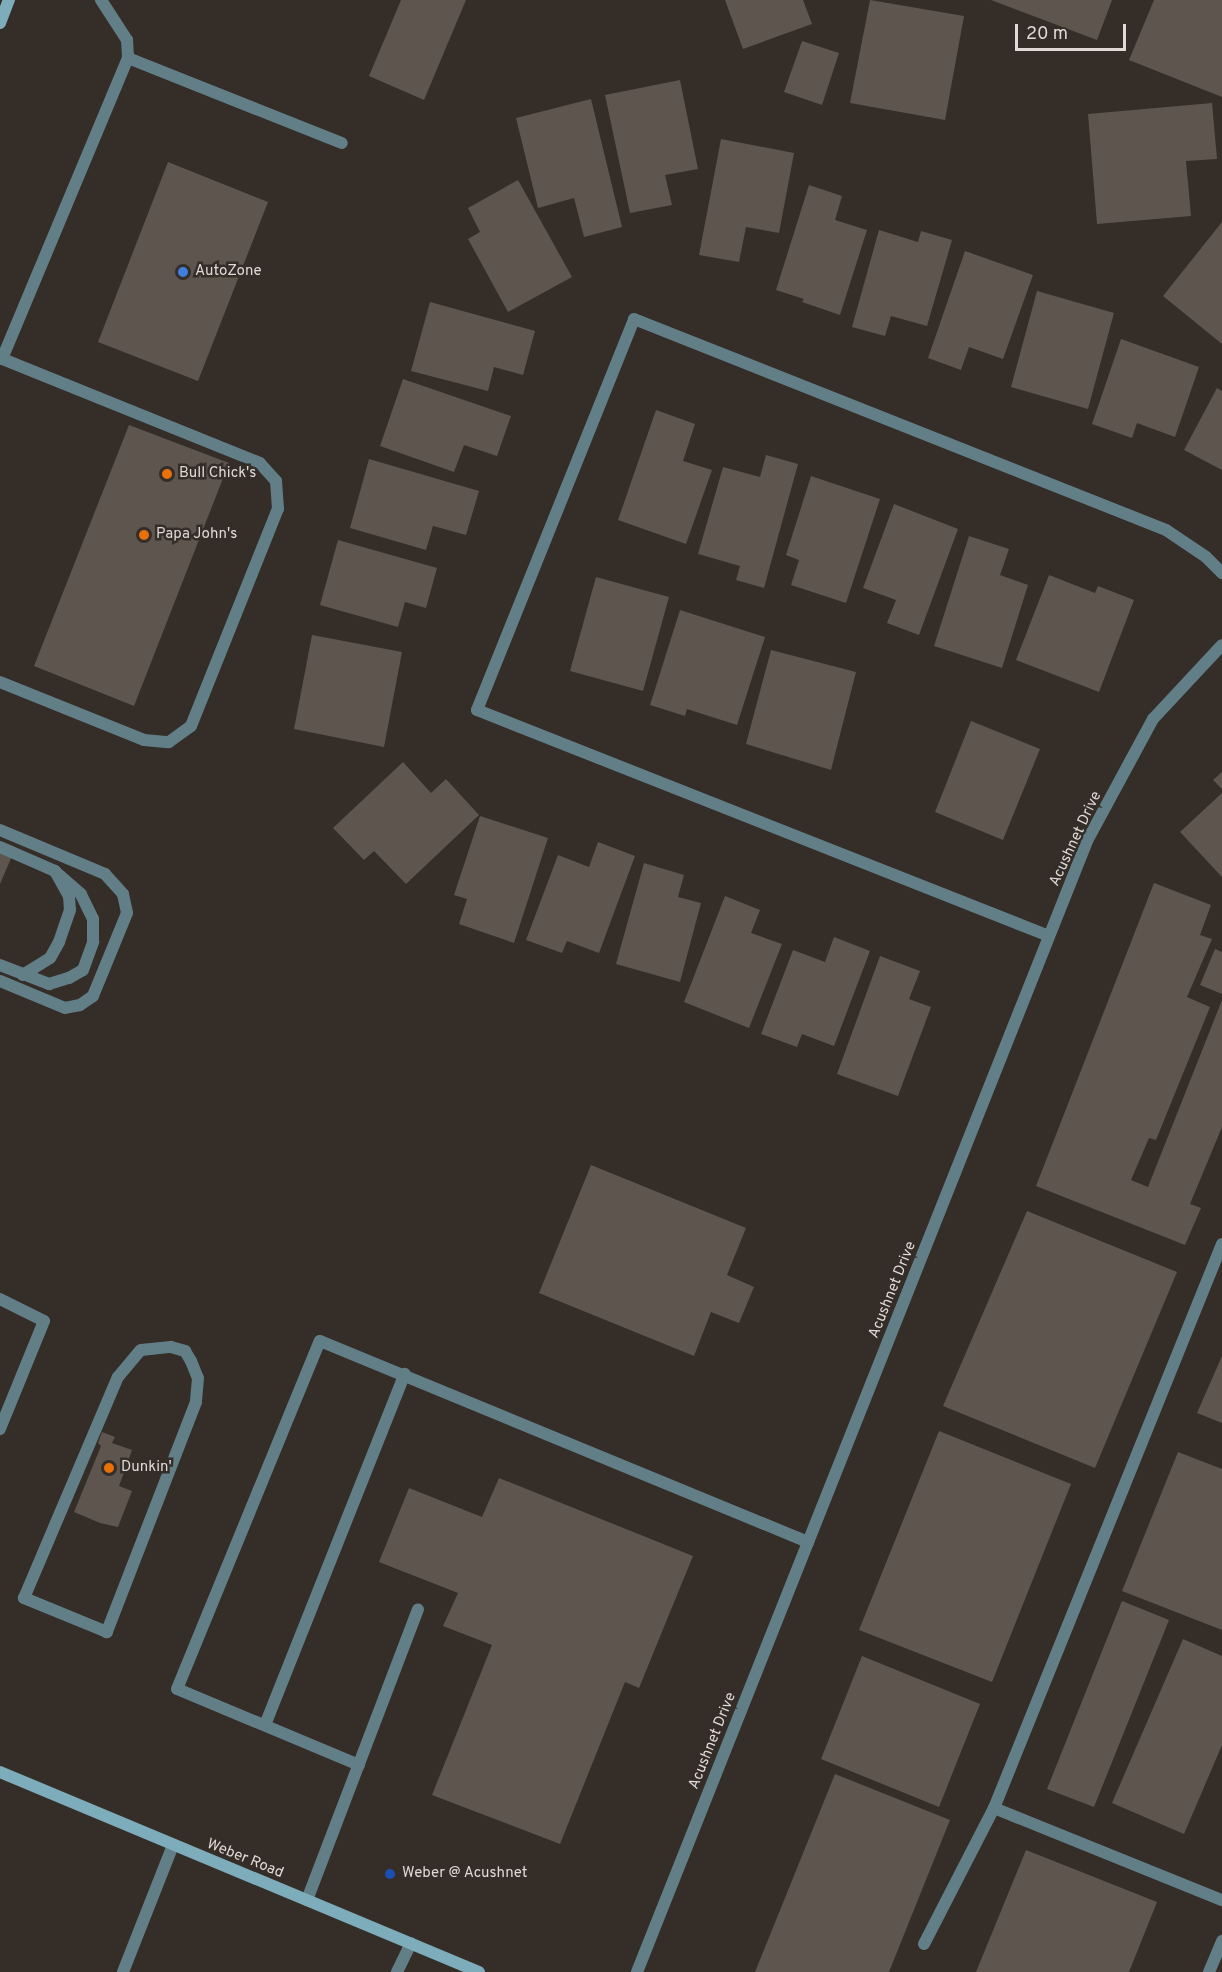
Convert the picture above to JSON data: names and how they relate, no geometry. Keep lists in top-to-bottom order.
{
  "streets": {
    "main road": ["Weber Road"],
    "street": ["Acushnet Drive"]
  },
  "places": [
    "AutoZone",
    "Bull Chick's",
    "Papa John's",
    "Dunkin'",
    "Weber @ Acushnet"
  ],
  "scale_bar": "20 m"
}
